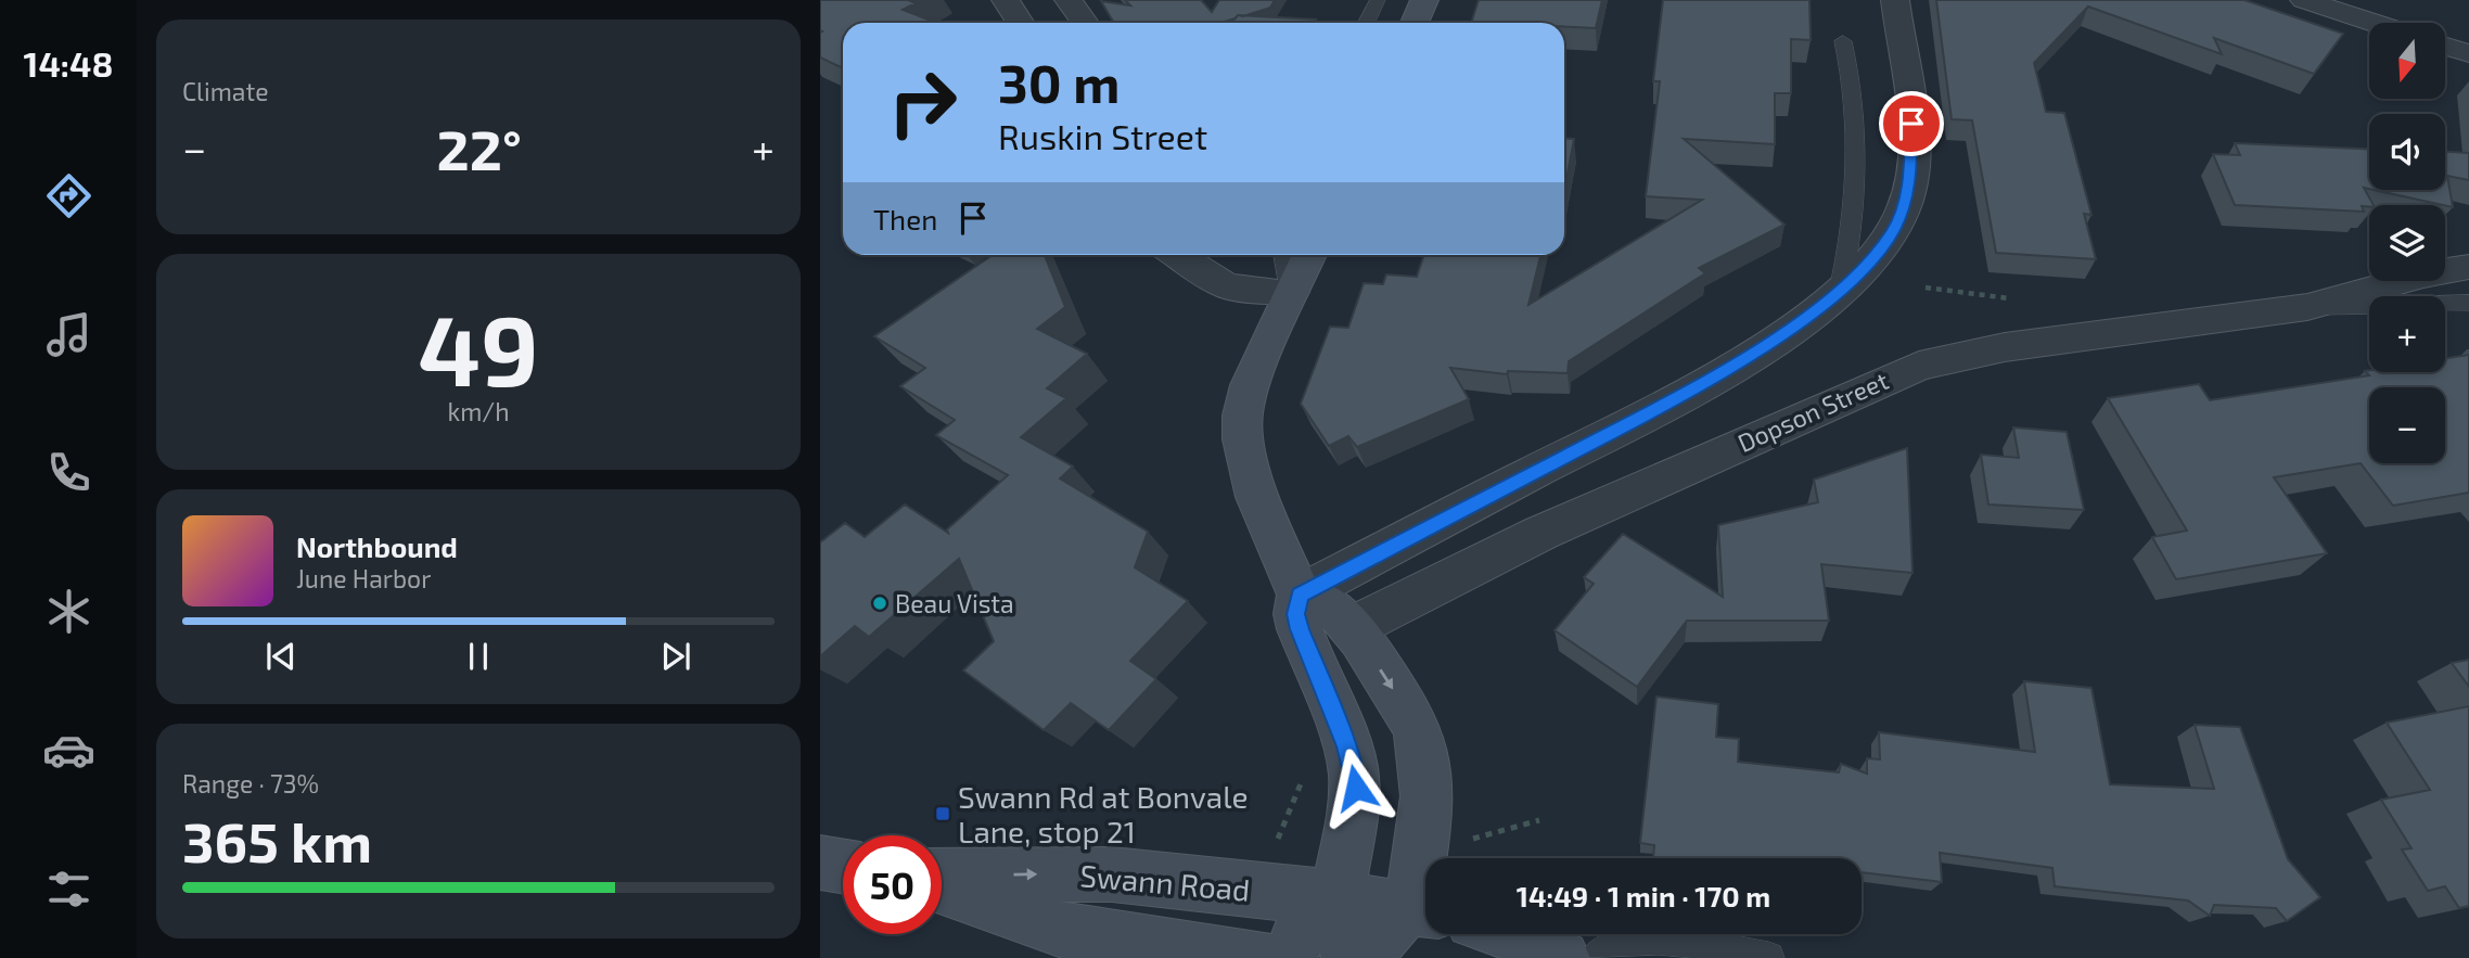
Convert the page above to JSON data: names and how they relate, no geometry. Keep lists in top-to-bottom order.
{
  "streets": {
    "main road": ["Swann Road"],
    "street": ["Dopson Street"]
  },
  "places": {
    "other": ["Beau Vista"],
    "transit": ["Swann Rd at Bonvale Lane, stop 21"]
  },
  "north": "bottom",
  "page": {
    "tabs": "14:48",
    "tile": [
      "Climate",
      ["49", "km/h"],
      ["Range · 73%", "365 km"]
    ],
    "map_buttons": ["+", "−"],
    "turn": ["30 m", "Ruskin Street"],
    "heat": ["−", "22°", "+"],
    "then": "Then",
    "song": ["Northbound", "June Harbor"],
    "limit": "50",
    "trip": "14:49 · 1 min · 170 m"
  }
}
